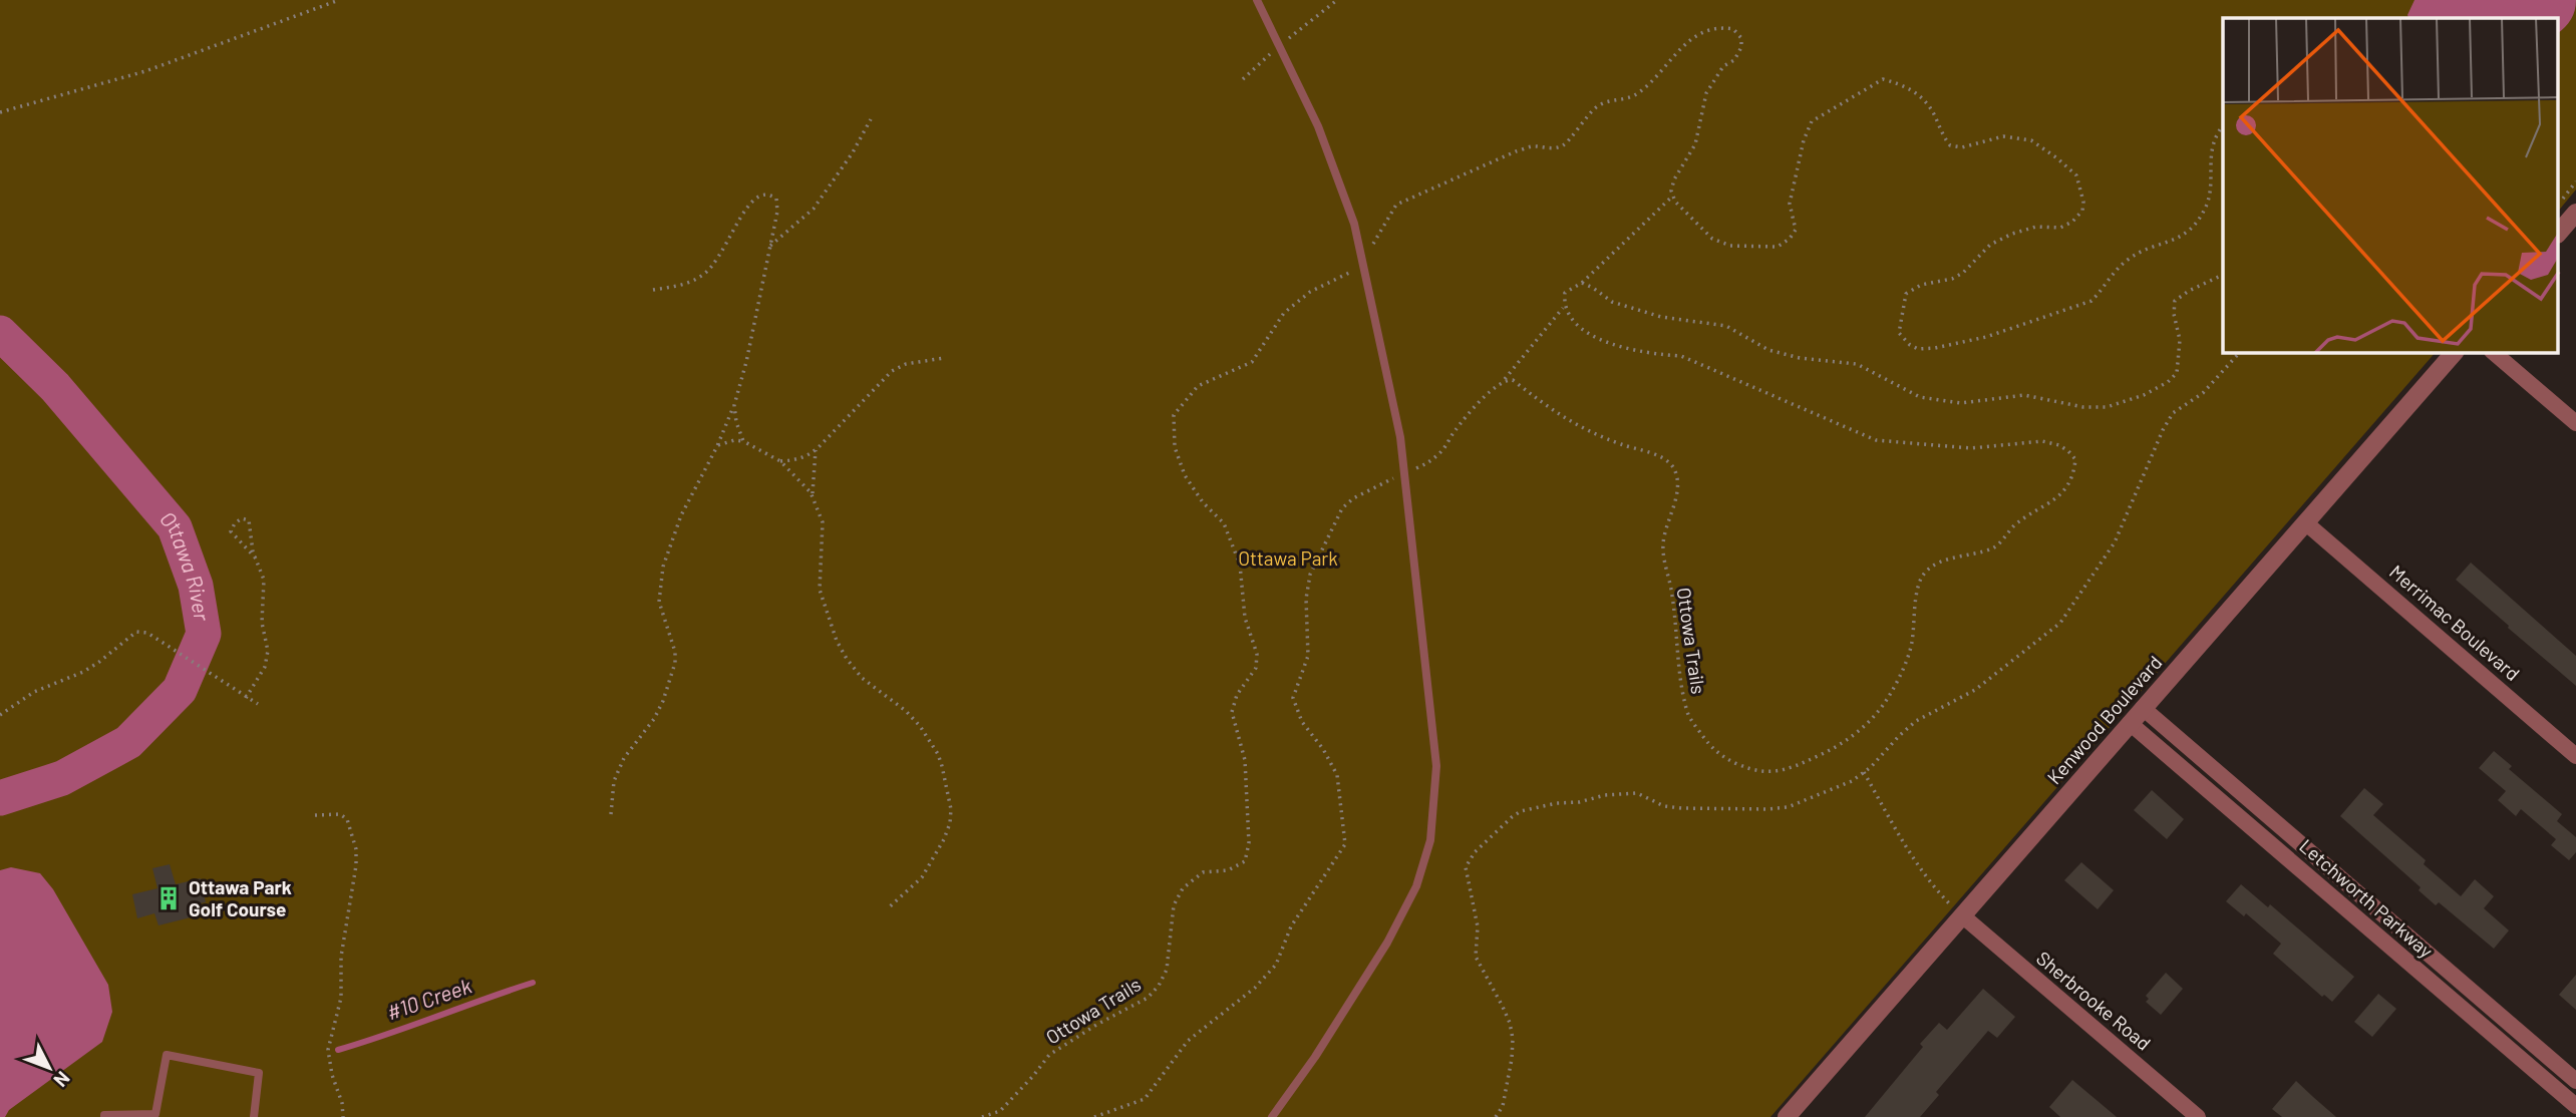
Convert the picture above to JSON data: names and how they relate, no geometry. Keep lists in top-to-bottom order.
{
  "streets": {
    "street": [
      "Merrimac Boulevard",
      "Kenwood Boulevard",
      "Letchworth Parkway",
      "Sherbrooke Road"
    ],
    "path": ["Ottowa Trails"]
  },
  "crossings": [
    ["Merrimac Boulevard", "Kenwood Boulevard"],
    ["Kenwood Boulevard", "Letchworth Parkway"],
    ["Kenwood Boulevard", "Sherbrooke Road"]
  ],
  "water": ["Ottawa River", "#10 Creek"],
  "parks": ["Ottawa Park"],
  "places": {
    "building": ["Ottawa Park Golf Course"]
  },
  "north": "bottom right"
}
